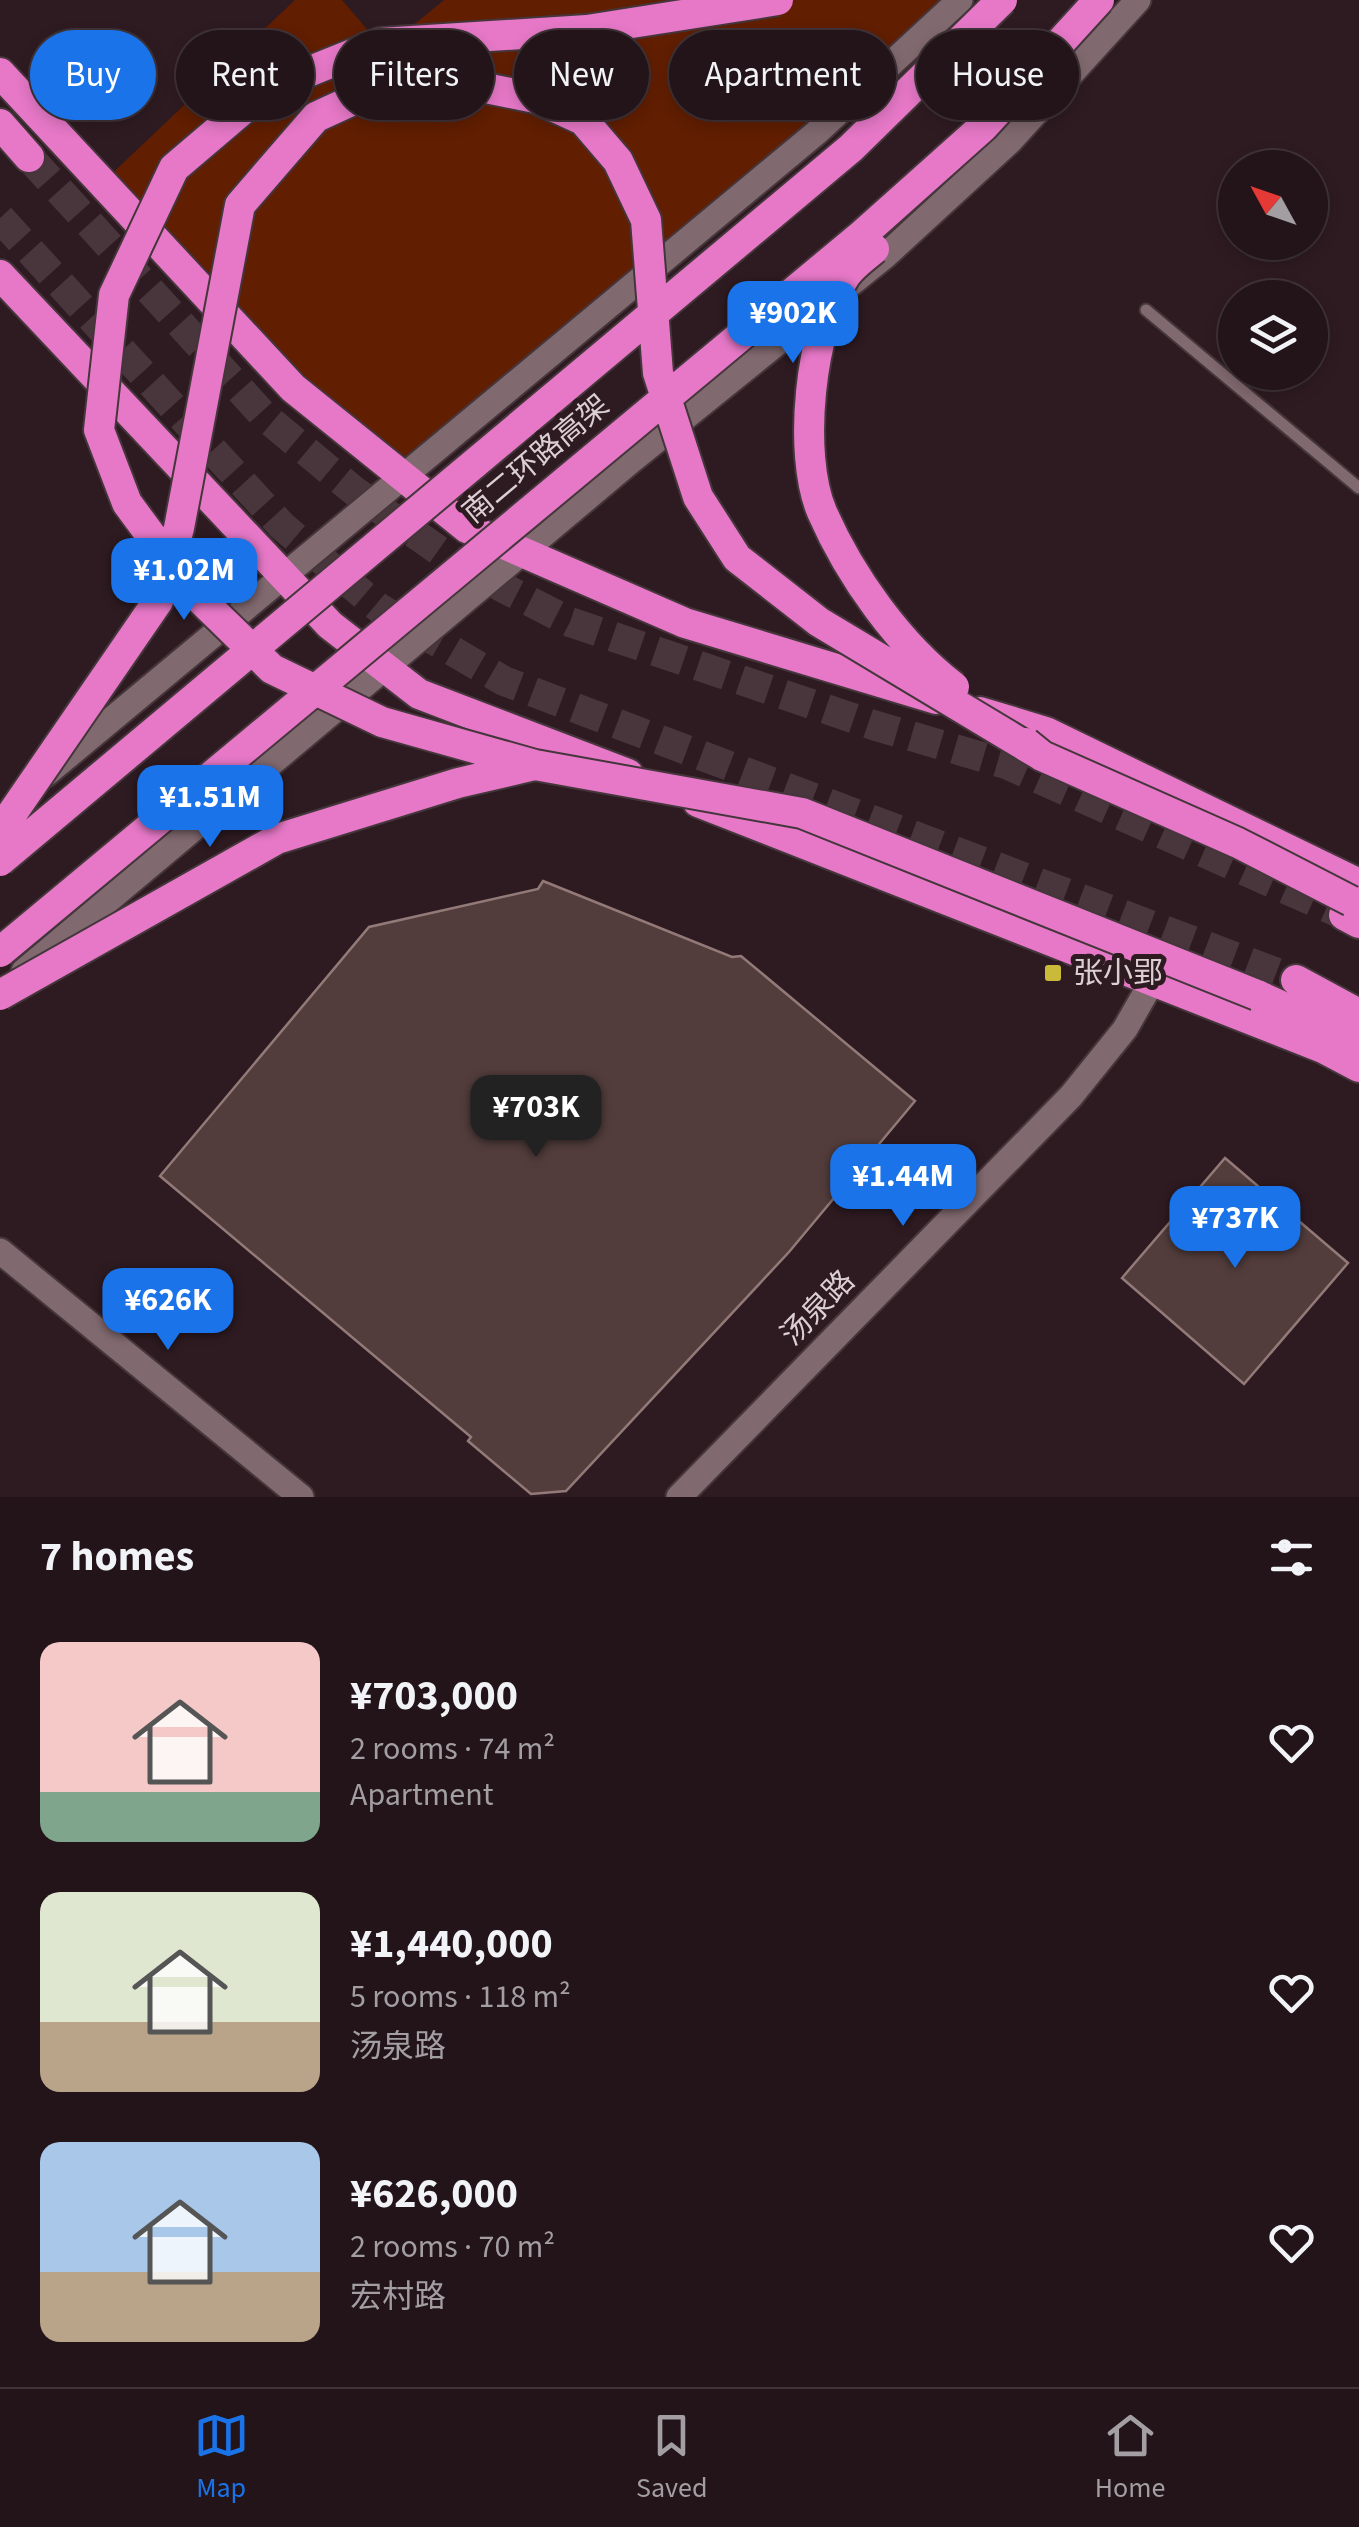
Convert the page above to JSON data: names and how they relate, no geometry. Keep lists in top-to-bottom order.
{
  "streets": {
    "highway": ["南二环路高架"],
    "main road": ["汤泉路"]
  },
  "places": {
    "transit": ["张小郢"]
  },
  "north": "top left",
  "page": {
    "chip": [
      "Buy",
      "Rent",
      "Filters",
      "New",
      "Apartment",
      "House"
    ],
    "price": [
      "¥902K",
      "¥1.02M",
      "¥1.51M",
      "¥703K",
      "¥1.44M",
      "¥737K",
      "¥626K"
    ],
    "heading": "7 homes",
    "list": [
      {
        "name": "¥703,000",
        "note": "2 rooms · 74 m² · Apartment"
      },
      {
        "name": "¥1,440,000",
        "note": "5 rooms · 118 m² · 汤泉路"
      },
      {
        "name": "¥626,000",
        "note": "2 rooms · 70 m² · 宏村路"
      }
    ],
    "tabs": ["Map", "Saved", "Home"]
  }
}
